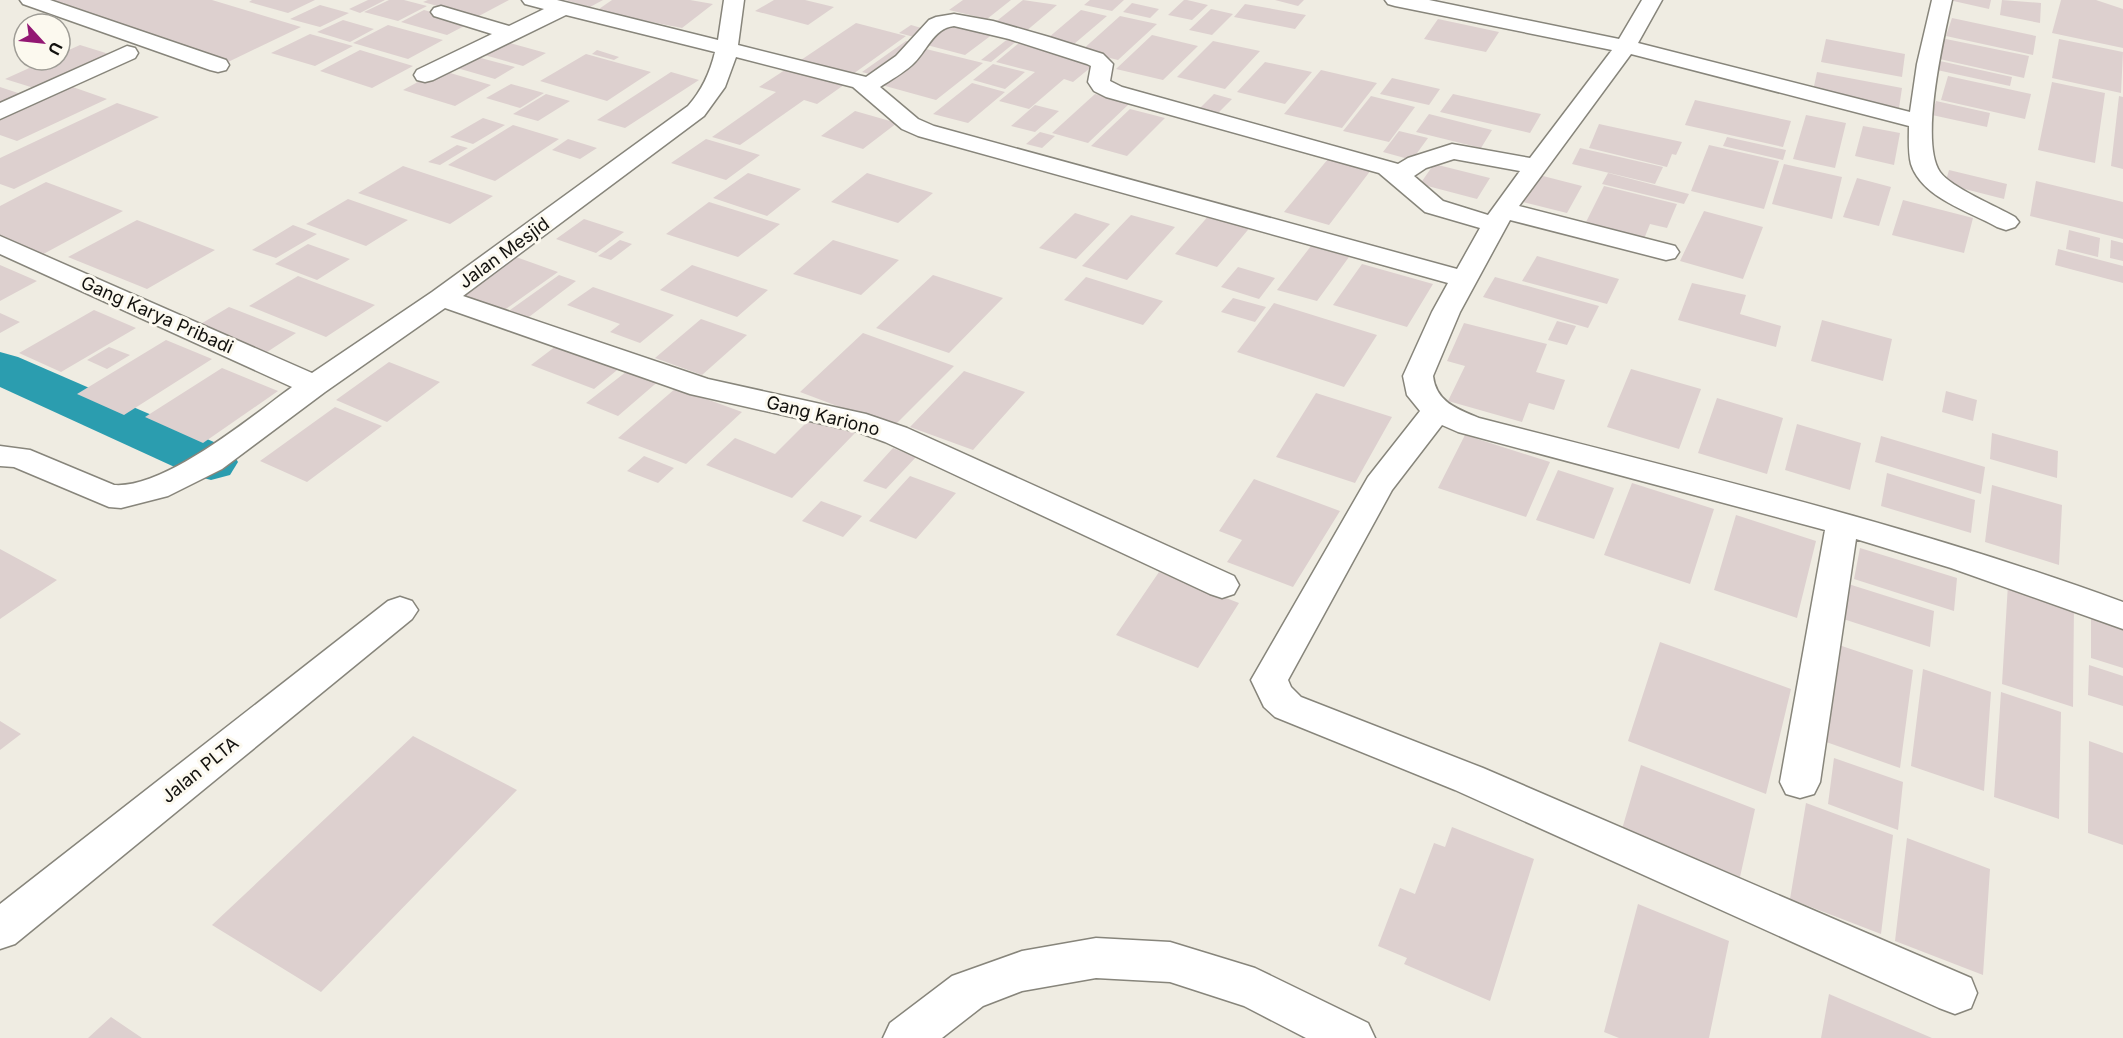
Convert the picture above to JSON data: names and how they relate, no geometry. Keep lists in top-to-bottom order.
{
  "streets": {
    "street": [
      "Jalan Mesjid",
      "Gang Karya Pribadi",
      "Gang Kariono",
      "Jalan PLTA"
    ]
  },
  "crossings": [
    ["Jalan Mesjid", "Gang Karya Pribadi"],
    ["Jalan Mesjid", "Gang Kariono"]
  ],
  "north": "bottom right"
}
